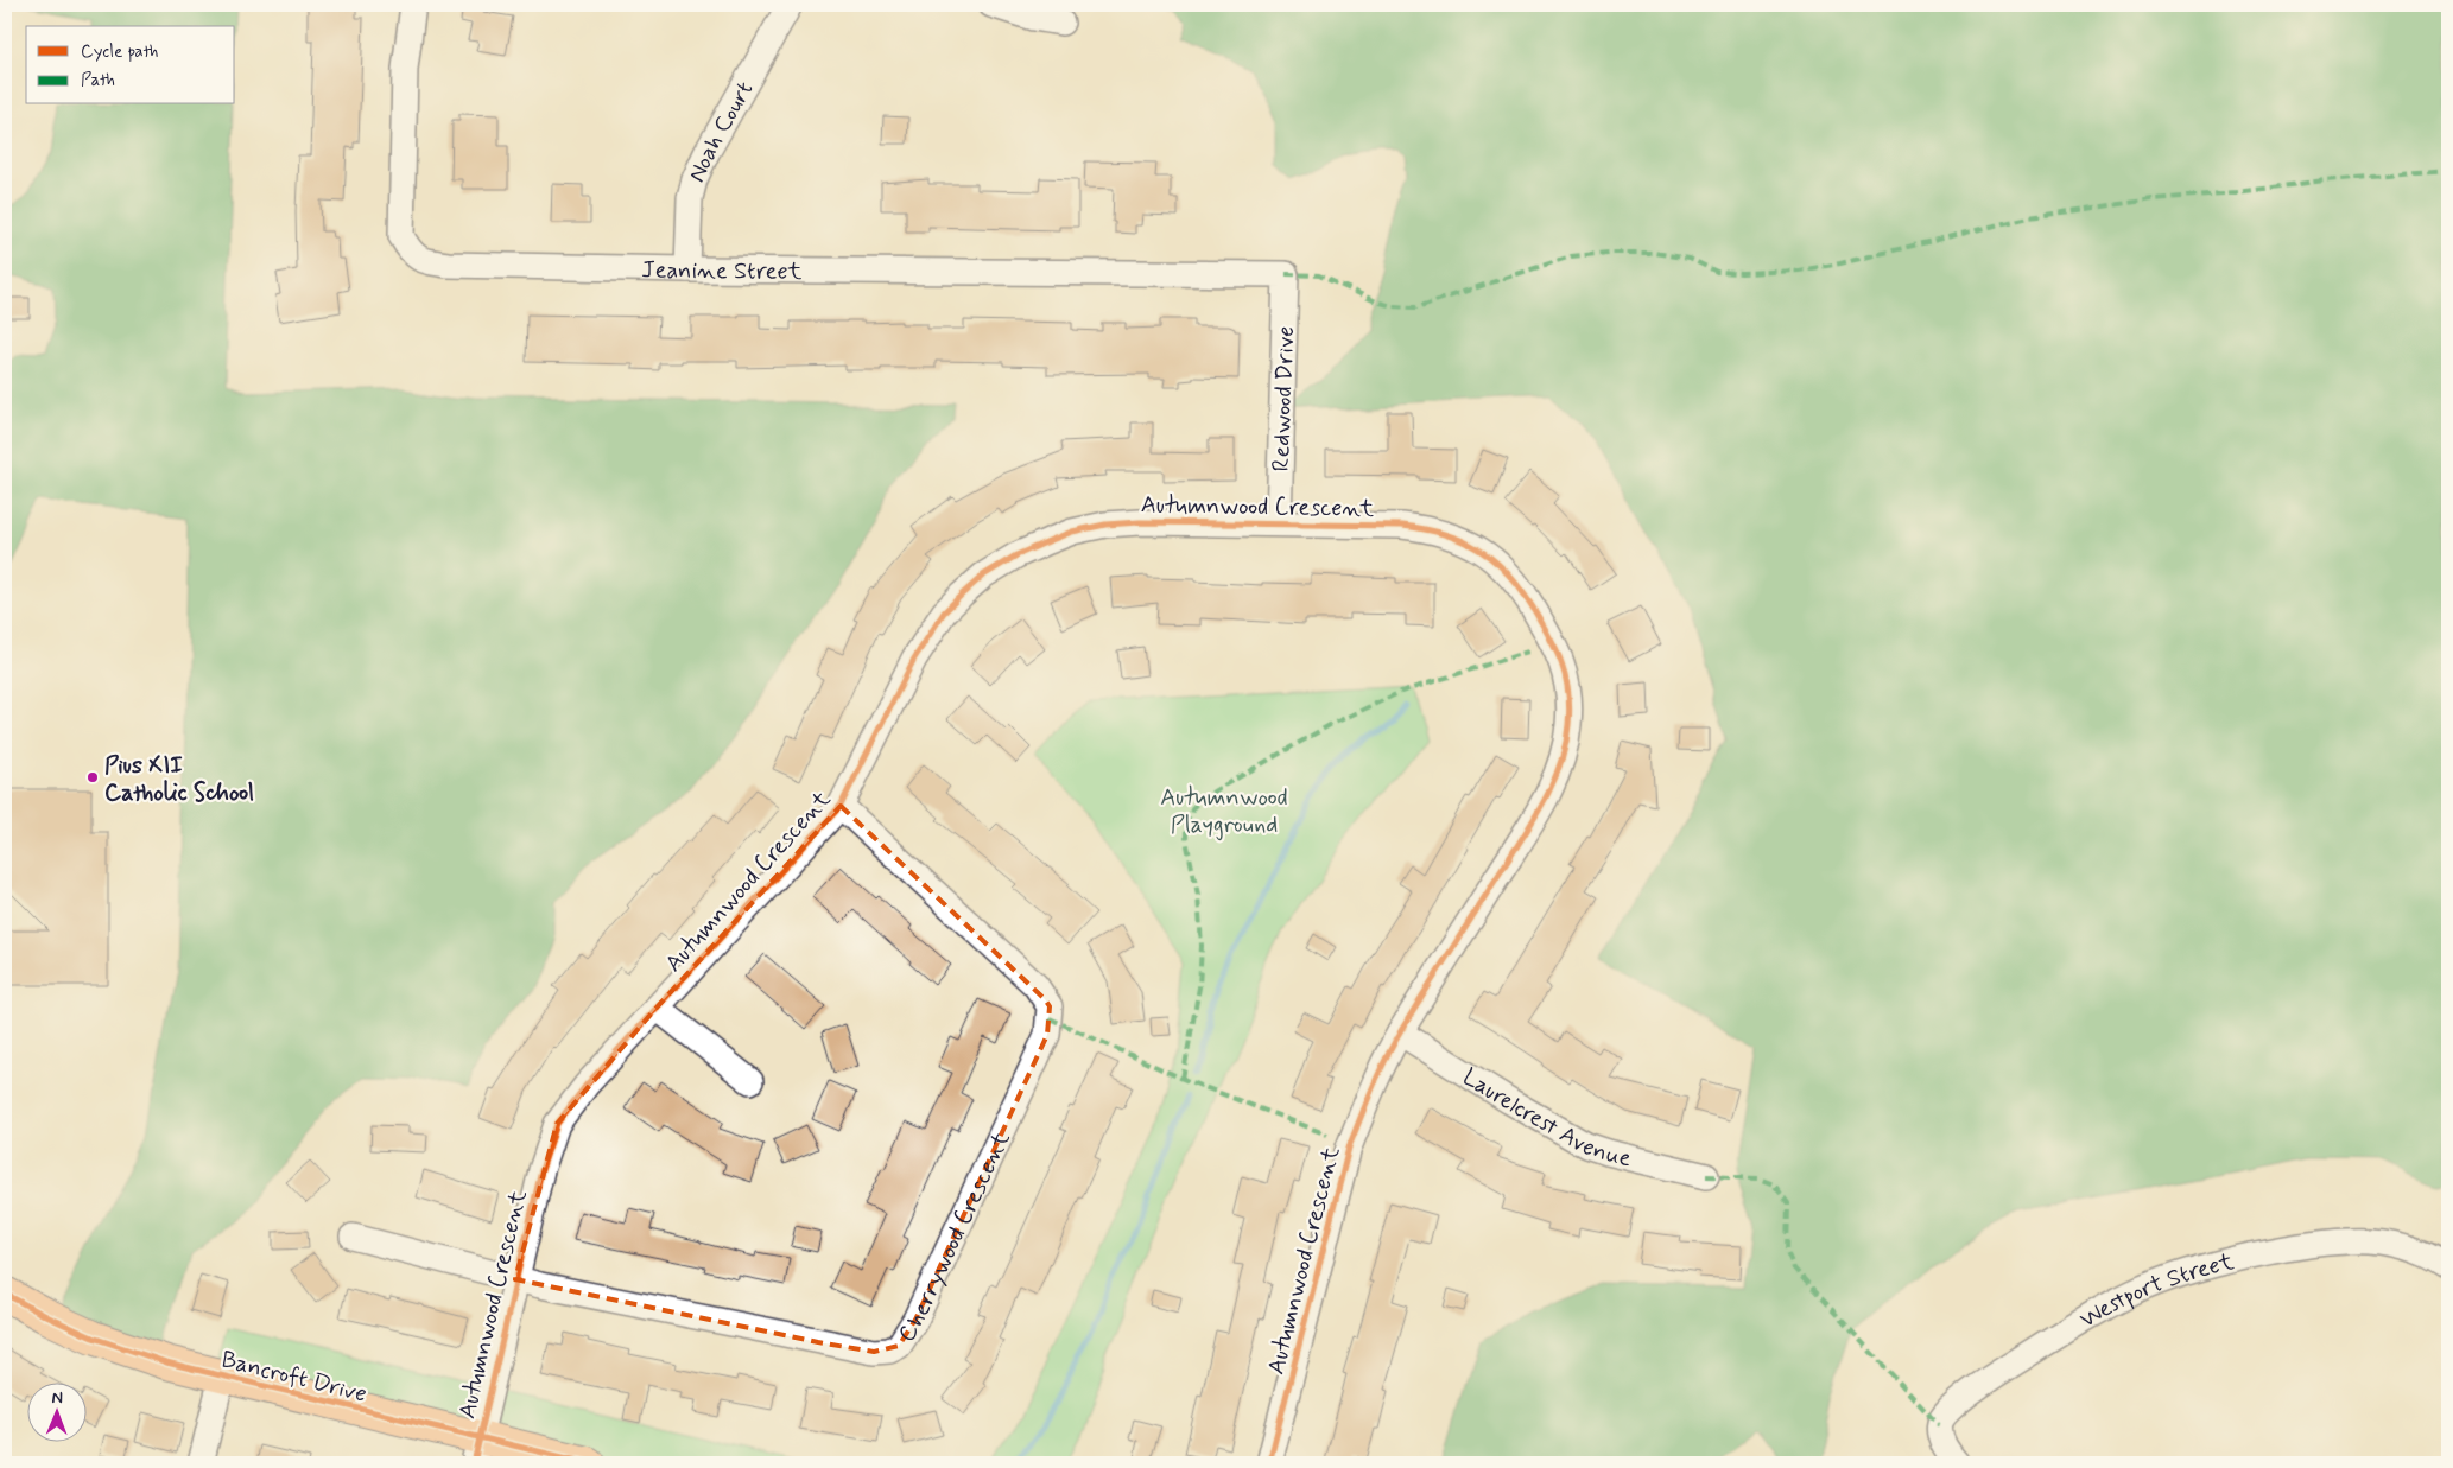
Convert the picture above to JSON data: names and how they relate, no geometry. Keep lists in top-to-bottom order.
{
  "streets": {
    "main road": ["Bancroft Drive"],
    "street": [
      "Noah Court",
      "Jeanine Street",
      "Redwood Drive",
      "Autumnwood Crescent",
      "Laurelcrest Avenue",
      "Cherrywood Crescent",
      "Westport Street"
    ]
  },
  "crossings": [
    ["Noah Court", "Jeanine Street"],
    ["Jeanine Street", "Redwood Drive"],
    ["Redwood Drive", "Autumnwood Crescent"],
    ["Autumnwood Crescent", "Laurelcrest Avenue"],
    ["Autumnwood Crescent", "Cherrywood Crescent"],
    ["Autumnwood Crescent", "Bancroft Drive"]
  ],
  "parks": ["Autumnwood Playground"],
  "places": ["Pius XII Catholic School"],
  "legend": ["Cycle path", "Path"],
  "north": "top"
}
